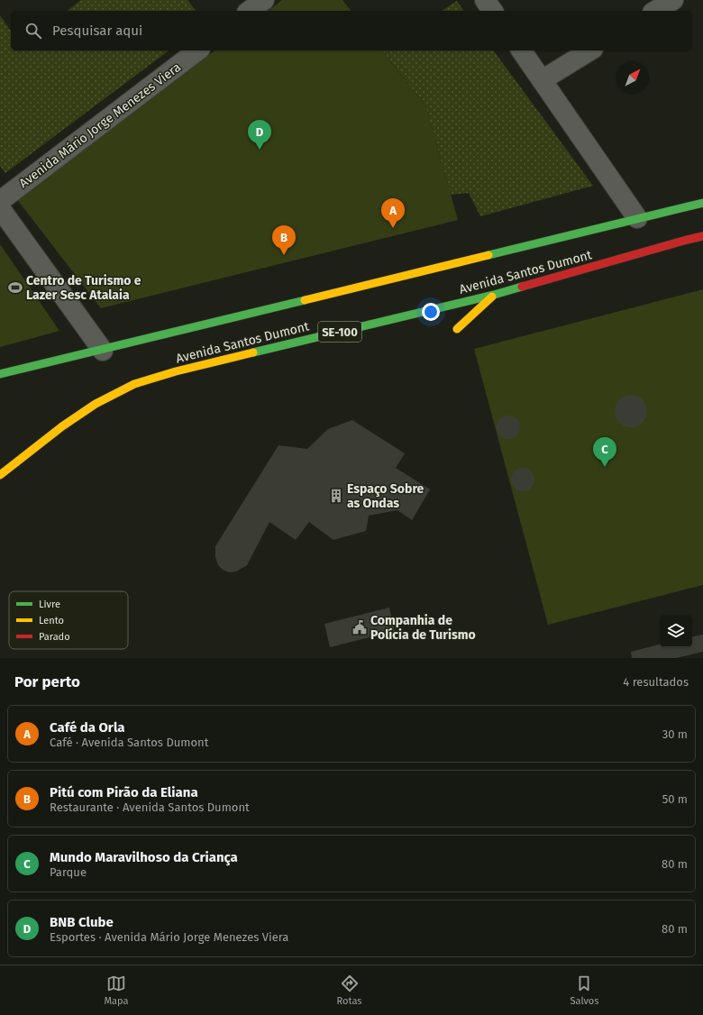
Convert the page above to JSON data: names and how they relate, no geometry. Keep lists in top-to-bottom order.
{
  "streets": {
    "main road": ["Avenida Santos Dumont", "SE-100"],
    "street": ["Avenida Mário Jorge Menezes Viera"]
  },
  "places": {
    "sports": ["Centro de Turismo e Lazer Sesc Atalaia"],
    "building": ["Espaço Sobre as Ondas"],
    "public building": ["Companhia de Polícia de Turismo"]
  },
  "legend": ["Livre", "Lento", "Parado"],
  "north": "top right",
  "page": {
    "search": "Pesquisar aqui",
    "pins": [
      "D",
      "A",
      "B",
      "C"
    ],
    "heading": ["Por perto", "4 resultados"],
    "list": [
      {
        "mark": "A",
        "name": "Café da Orla",
        "note": "Café · Avenida Santos Dumont",
        "value": "30 m"
      },
      {
        "mark": "B",
        "name": "Pitú com Pirão da Eliana",
        "note": "Restaurante · Avenida Santos Dumont",
        "value": "50 m"
      },
      {
        "mark": "C",
        "name": "Mundo Maravilhoso da Criança",
        "note": "Parque",
        "value": "80 m"
      },
      {
        "mark": "D",
        "name": "BNB Clube",
        "note": "Esportes · Avenida Mário Jorge Menezes Viera",
        "value": "80 m"
      }
    ],
    "nav": ["Mapa", "Rotas", "Salvos"]
  }
}
